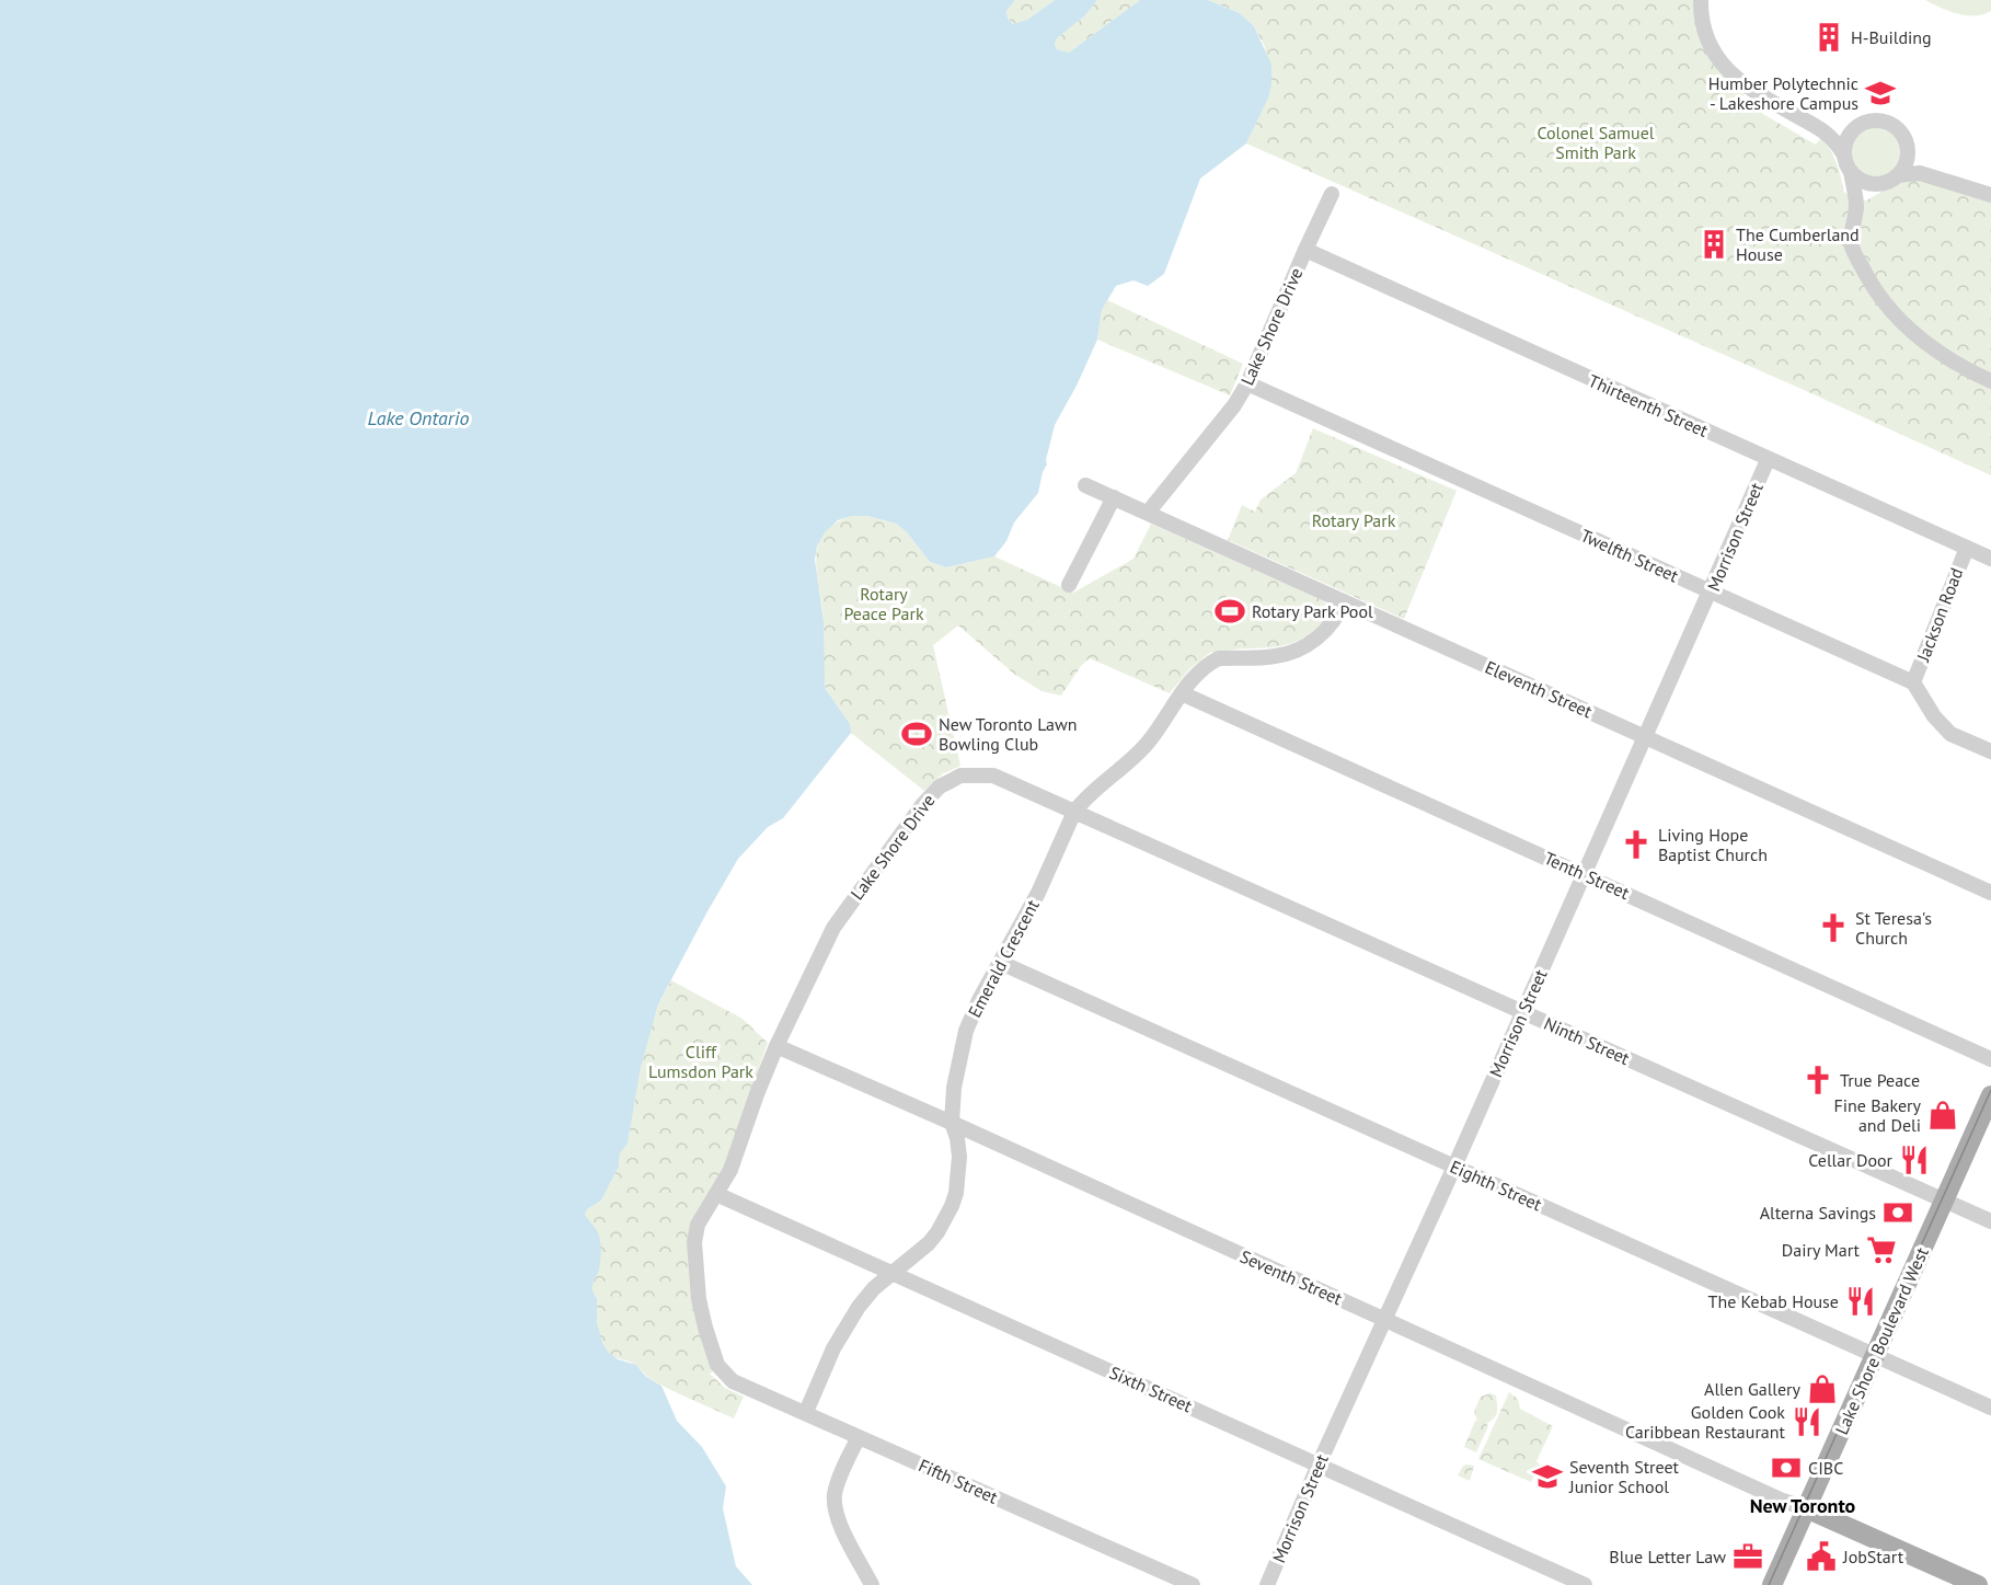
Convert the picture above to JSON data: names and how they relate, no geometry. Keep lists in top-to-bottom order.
{
  "streets": {
    "main road": ["Lake Shore Boulevard West"],
    "street": [
      "Lake Shore Drive",
      "Thirteenth Street",
      "Morrison Street",
      "Twelfth Street",
      "Jackson Road",
      "Eleventh Street",
      "Tenth Street",
      "Emerald Crescent",
      "Ninth Street",
      "Eighth Street",
      "Seventh Street",
      "Sixth Street",
      "Fifth Street"
    ]
  },
  "crossings": [
    ["Lake Shore Drive", "Thirteenth Street"],
    ["Lake Shore Drive", "Twelfth Street"],
    ["Lake Shore Drive", "Eleventh Street"],
    ["Lake Shore Drive", "Emerald Crescent"],
    ["Lake Shore Drive", "Ninth Street"],
    ["Lake Shore Drive", "Seventh Street"],
    ["Lake Shore Drive", "Sixth Street"],
    ["Lake Shore Drive", "Fifth Street"],
    ["Thirteenth Street", "Morrison Street"],
    ["Thirteenth Street", "Jackson Road"],
    ["Morrison Street", "Twelfth Street"],
    ["Morrison Street", "Eleventh Street"],
    ["Morrison Street", "Tenth Street"],
    ["Morrison Street", "Ninth Street"],
    ["Morrison Street", "Eighth Street"],
    ["Morrison Street", "Seventh Street"],
    ["Morrison Street", "Sixth Street"],
    ["Twelfth Street", "Jackson Road"],
    ["Emerald Crescent", "Ninth Street"],
    ["Emerald Crescent", "Eighth Street"],
    ["Emerald Crescent", "Seventh Street"],
    ["Emerald Crescent", "Sixth Street"],
    ["Emerald Crescent", "Fifth Street"],
    ["Ninth Street", "Lake Shore Boulevard West"],
    ["Eighth Street", "Lake Shore Boulevard West"],
    ["Seventh Street", "Lake Shore Boulevard West"]
  ],
  "districts": ["New Toronto"],
  "water": ["Lake Ontario"],
  "parks": [
    "Colonel Samuel Smith Park",
    "Rotary Park",
    "Rotary Peace Park",
    "Cliff Lumsdon Park"
  ],
  "places": {
    "building": ["H-Building", "The Cumberland House"],
    "school or university": ["Humber Polytechnic - Lakeshore Campus", "Seventh Street Junior School"],
    "sports": ["Rotary Park Pool", "New Toronto Lawn Bowling Club"],
    "church": ["Living Hope Baptist Church", "St Teresa's Church", "True Peace"],
    "shop": ["Fine Bakery and Deli", "Allen Gallery"],
    "restaurant": ["Cellar Door", "The Kebab House", "Golden Cook Caribbean Restaurant"],
    "bank": ["Alterna Savings", "CIBC"],
    "supermarket": ["Dairy Mart"],
    "office": ["Blue Letter Law"],
    "public building": ["JobStart"]
  }
}
